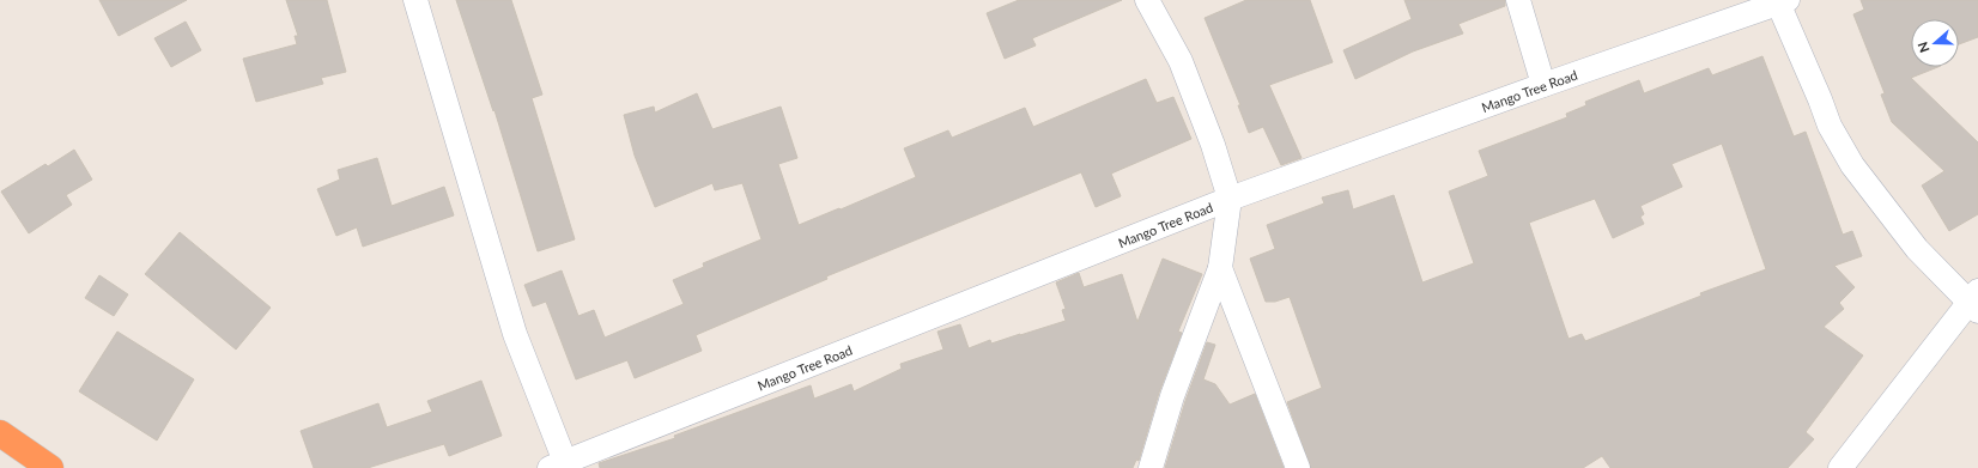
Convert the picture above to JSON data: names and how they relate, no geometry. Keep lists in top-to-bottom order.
{
  "streets": {
    "street": ["Mango Tree Road"]
  },
  "north": "left"
}
